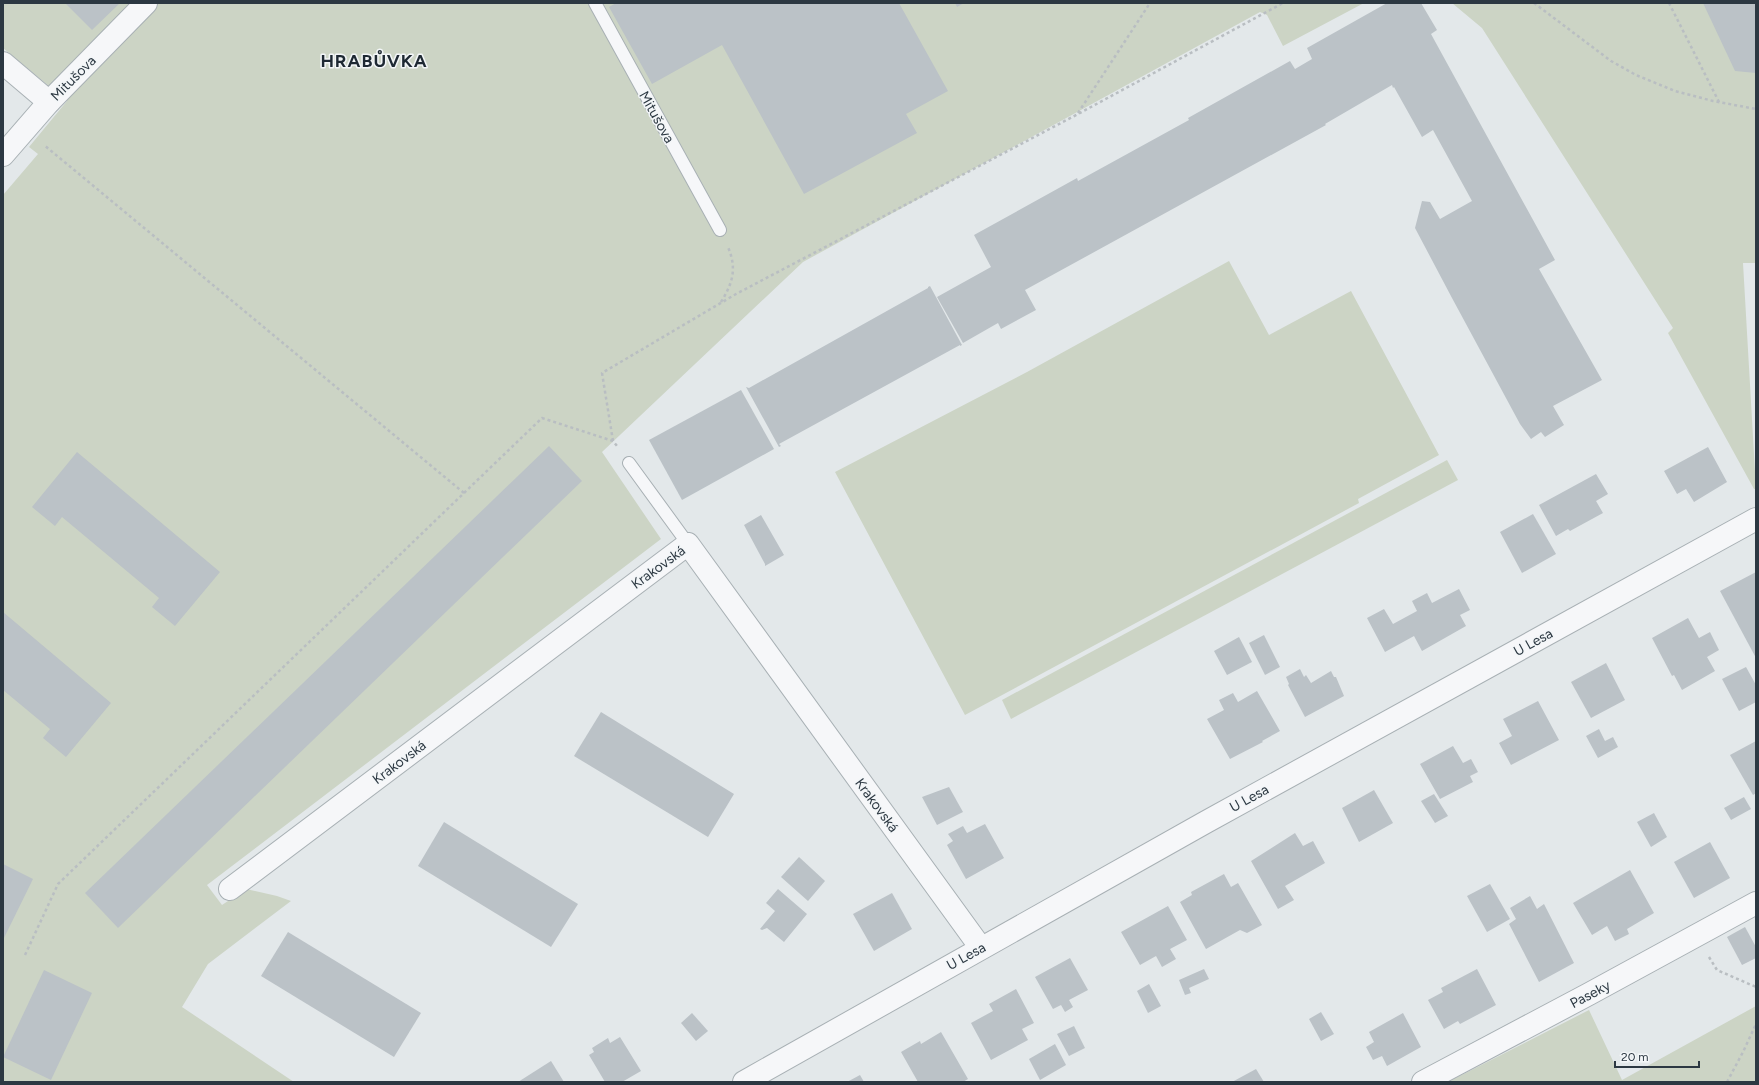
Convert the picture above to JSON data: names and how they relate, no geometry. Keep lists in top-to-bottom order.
{
  "streets": {
    "street": [
      "Mitušova",
      "Krakovská",
      "U Lesa",
      "Paseky"
    ]
  },
  "crossings": [
    ["Krakovská", "U Lesa"]
  ],
  "districts": ["HRABŮVKA"],
  "scale_bar": "20 m"
}
